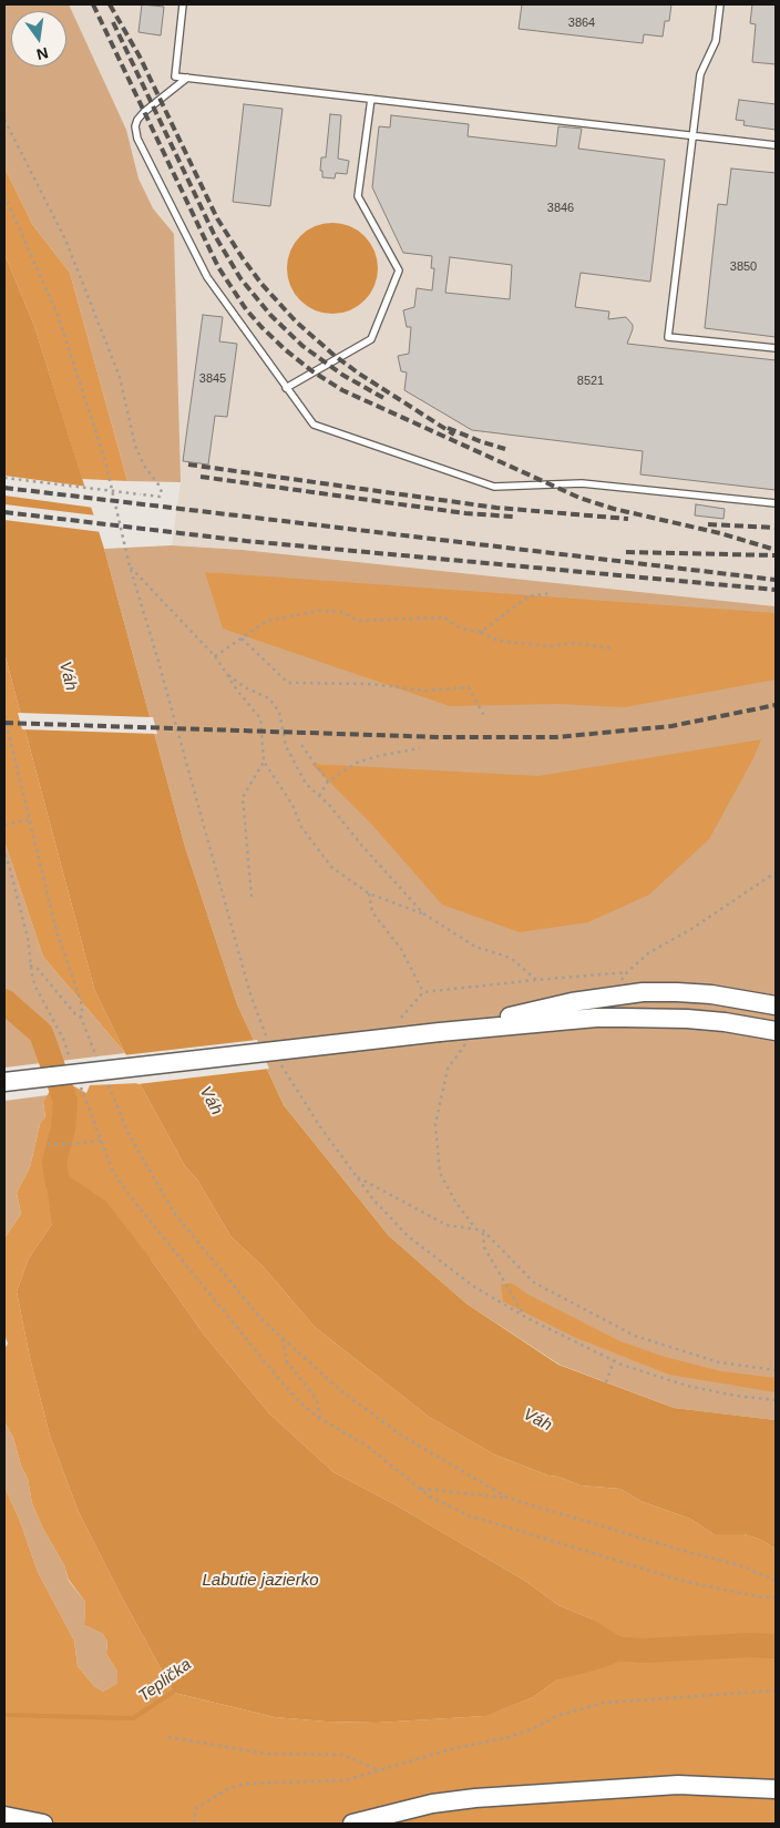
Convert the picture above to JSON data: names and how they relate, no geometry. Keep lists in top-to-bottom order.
{
  "water": ["Váh", "Labutie jazierko", "Teplička"],
  "house_numbers": [
    "3864",
    "3846",
    "3850",
    "3845",
    "8521"
  ],
  "north": "bottom"
}
